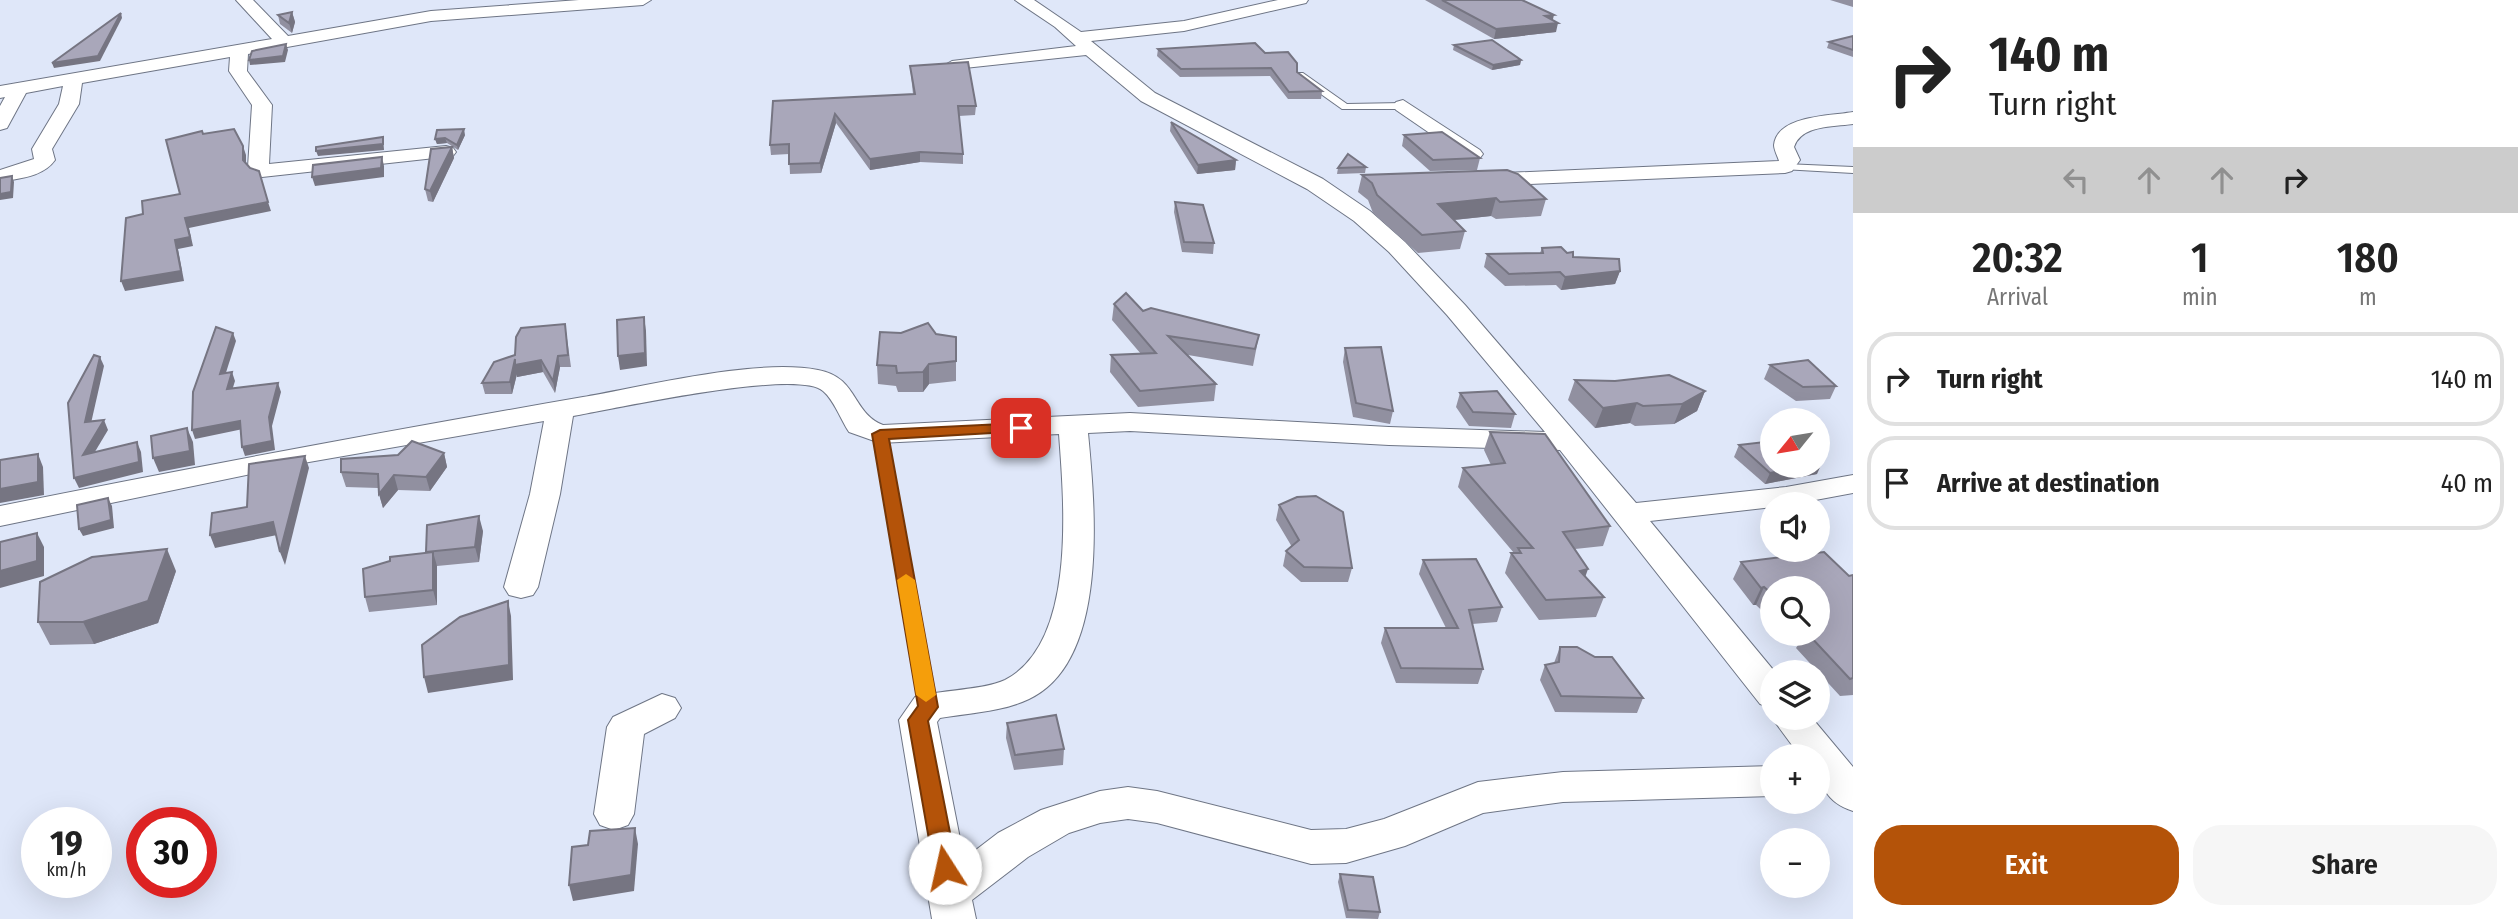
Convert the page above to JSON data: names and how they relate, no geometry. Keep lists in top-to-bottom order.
{
  "north": "bottom left",
  "page": {
    "turn": ["140 m", "Turn right"],
    "eta": [
      "20:32",
      "Arrival",
      "1",
      "min",
      "180",
      "m"
    ],
    "list": [
      {
        "name": "Turn right",
        "value": "140 m"
      },
      {
        "name": "Arrive at destination",
        "value": "40 m"
      }
    ],
    "map_buttons": ["+", "−"],
    "speed": "19 km/h",
    "limit": "30",
    "buttons": ["Exit", "Share"]
  }
}
